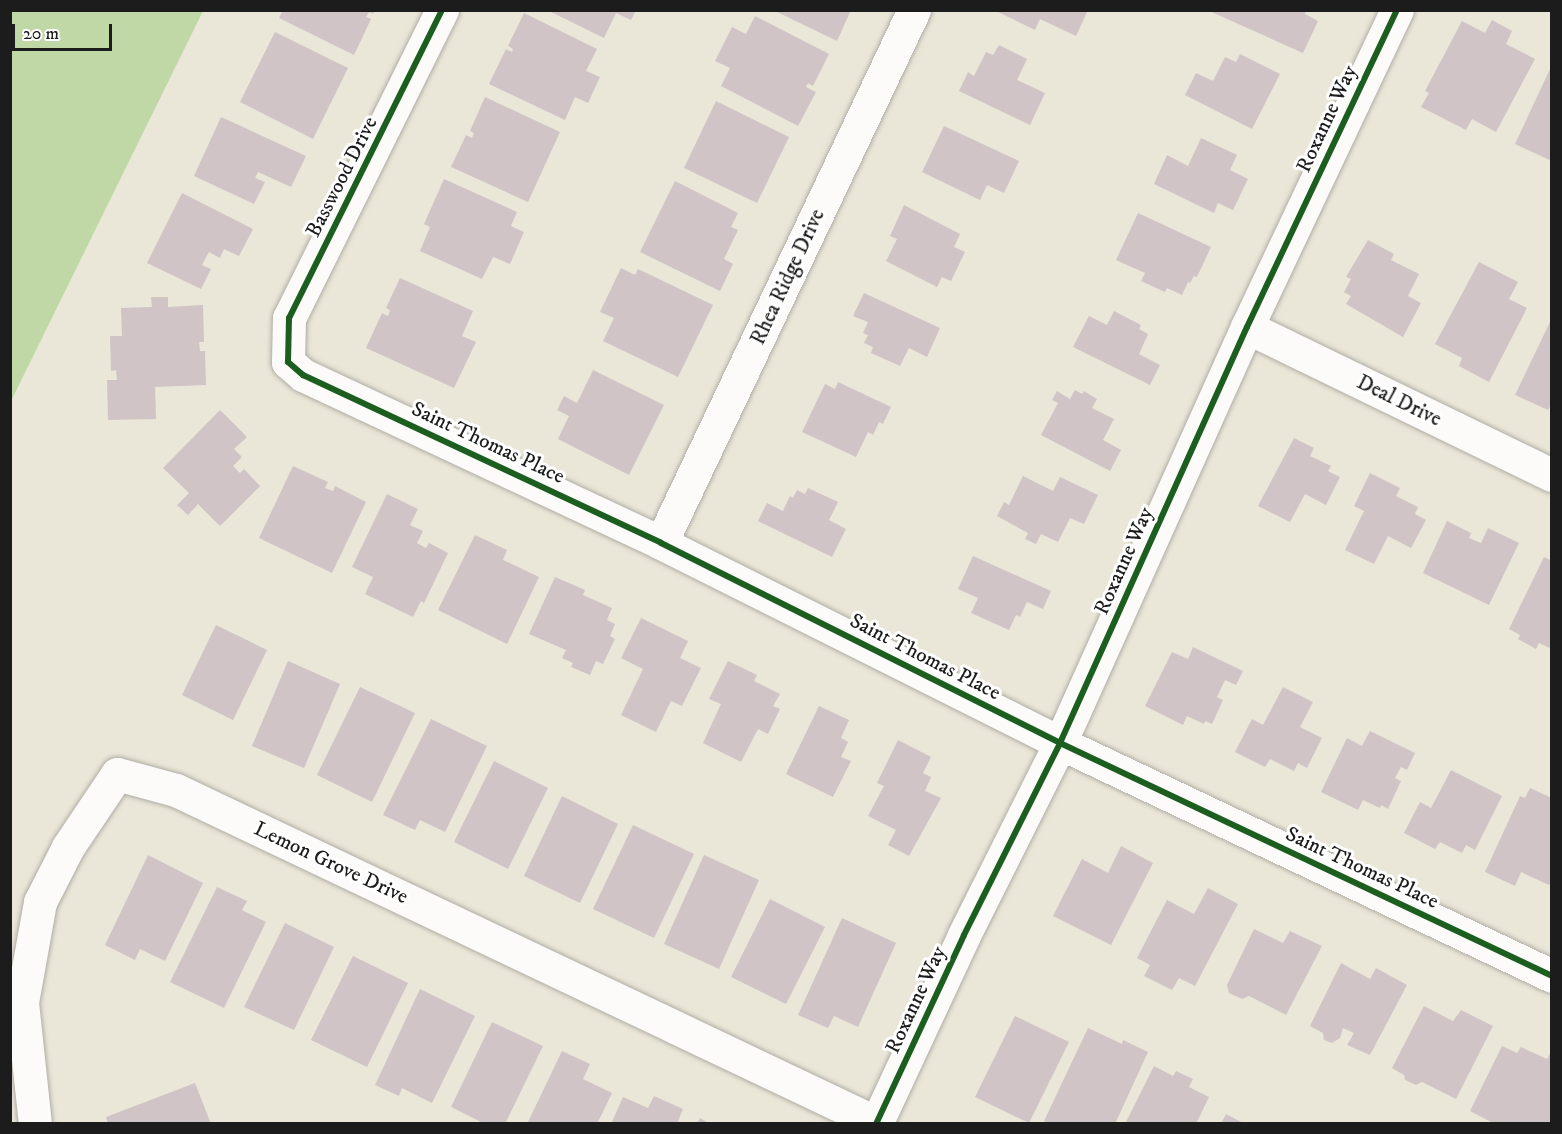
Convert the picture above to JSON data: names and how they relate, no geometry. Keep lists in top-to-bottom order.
{
  "streets": {
    "street": [
      "Roxanne Way",
      "Basswood Drive",
      "Rhea Ridge Drive",
      "Deal Drive",
      "Saint Thomas Place",
      "Lemon Grove Drive"
    ]
  },
  "crossings": [
    ["Roxanne Way", "Deal Drive"],
    ["Roxanne Way", "Saint Thomas Place"],
    ["Roxanne Way", "Lemon Grove Drive"],
    ["Basswood Drive", "Saint Thomas Place"],
    ["Rhea Ridge Drive", "Saint Thomas Place"]
  ],
  "scale_bar": "20 m"
}
